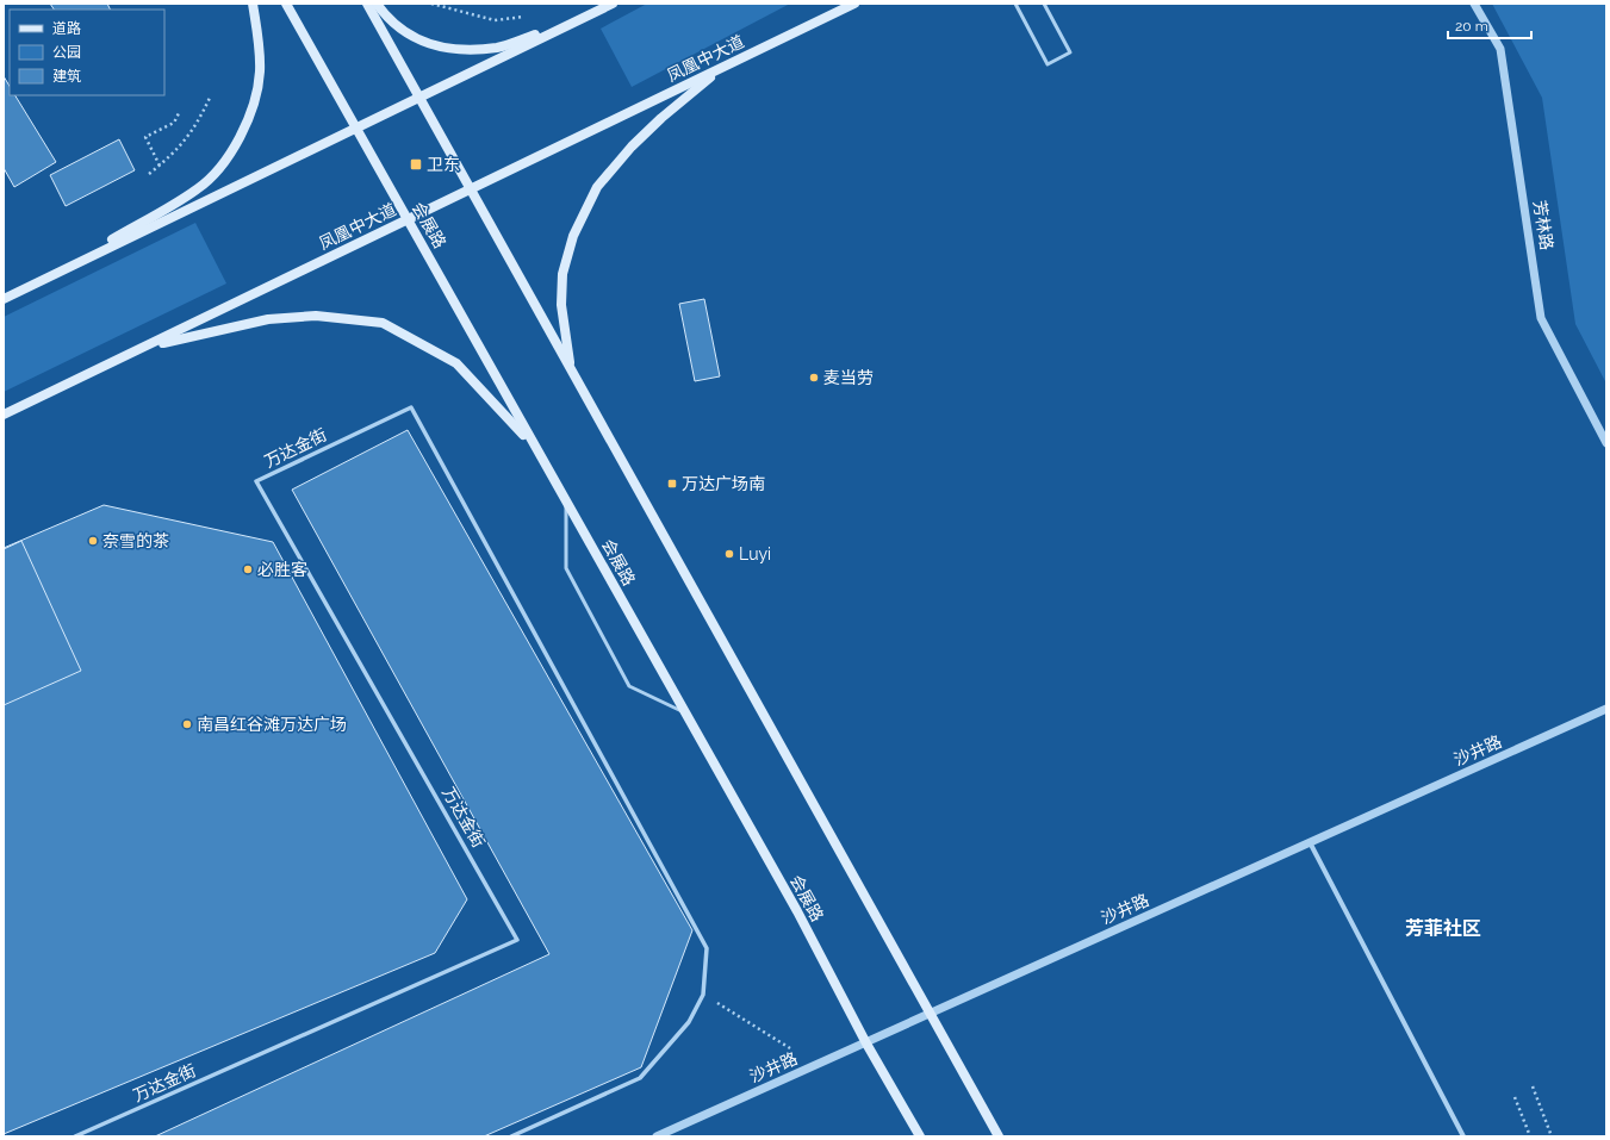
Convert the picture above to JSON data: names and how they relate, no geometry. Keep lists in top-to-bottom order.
{
  "streets": {
    "main road": ["凤凰中大道", "会展路"],
    "street": ["芳林路", "万达金街", "沙井路"]
  },
  "crossings": [
    ["凤凰中大道", "会展路"],
    ["会展路", "沙井路"]
  ],
  "districts": ["芳菲社区"],
  "places": {
    "transit": ["卫东", "万达广场南"],
    "other": [
      "麦当劳",
      "奈雪的茶",
      "Luyi",
      "必胜客",
      "南昌红谷滩万达广场"
    ]
  },
  "legend": ["道路", "公园", "建筑"],
  "scale_bar": "20 m"
}
